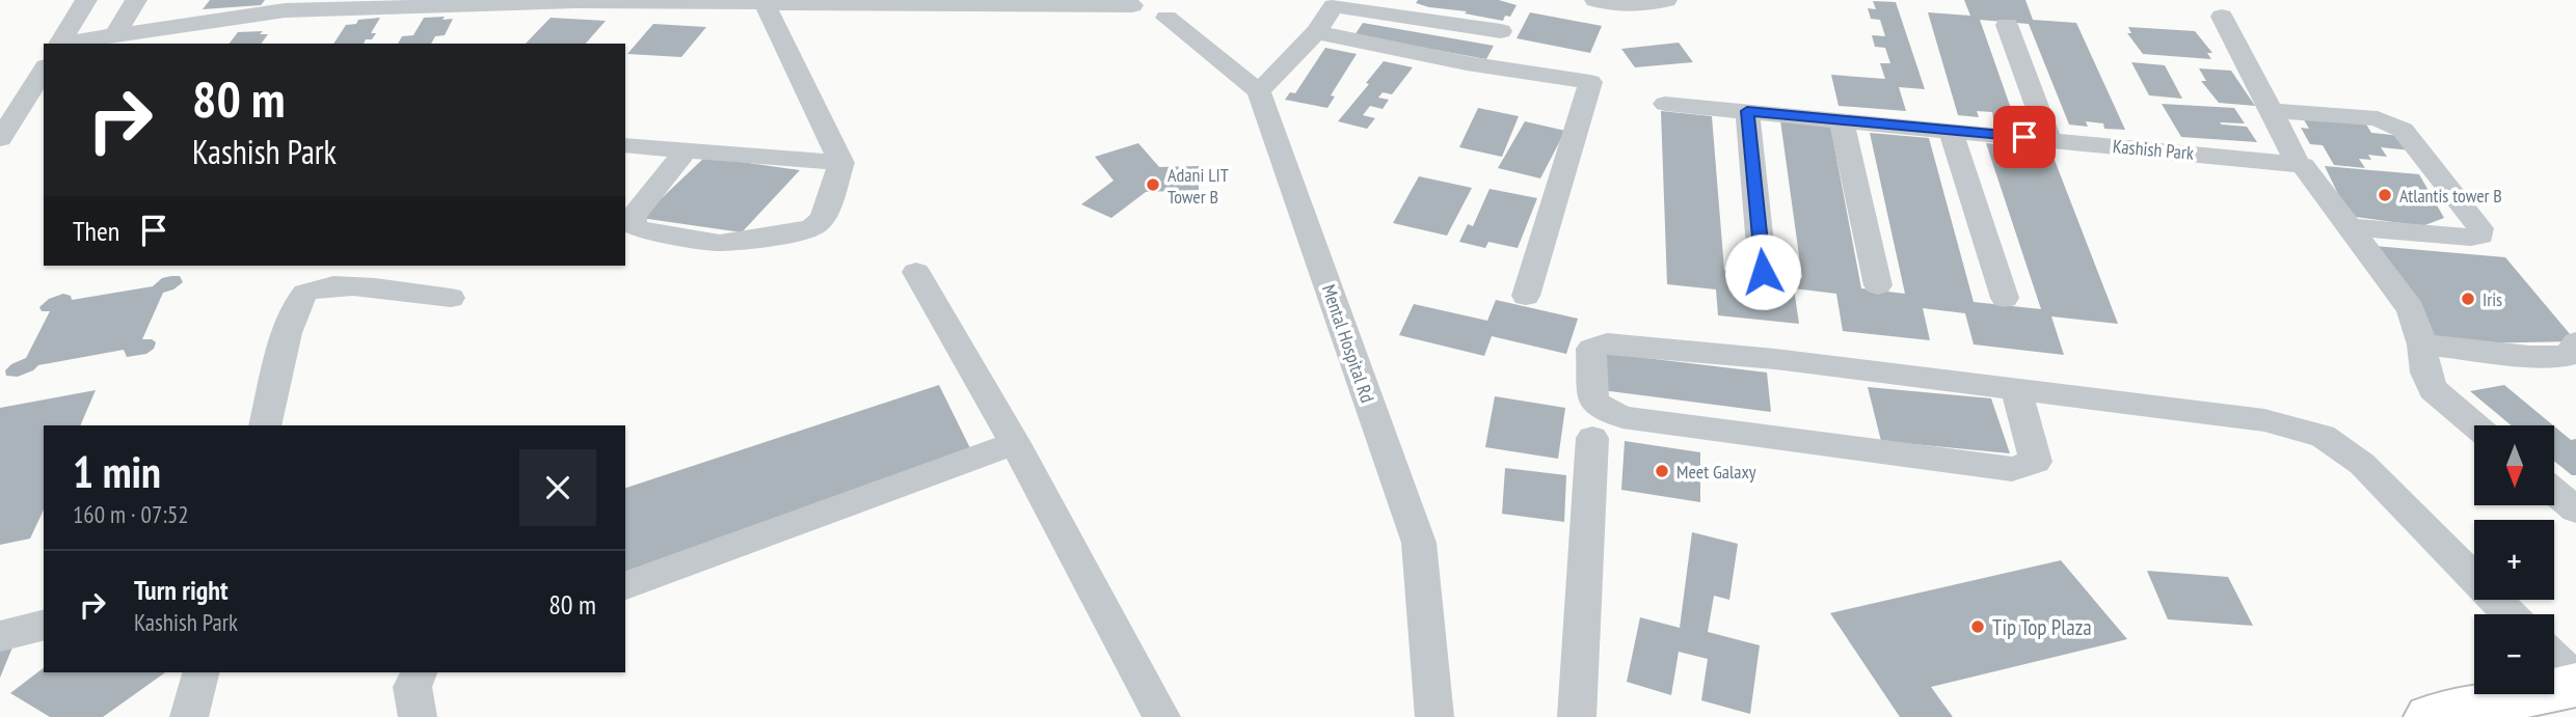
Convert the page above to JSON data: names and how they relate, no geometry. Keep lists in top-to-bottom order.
{
  "streets": {
    "street": ["Kashish Park", "Mental Hospital Rd"]
  },
  "places": [
    "Adani LIT Tower B",
    "Atlantis tower B",
    "Iris",
    "Meet Galaxy",
    "Tip Top Plaza"
  ],
  "north": "bottom",
  "page": {
    "turn": ["80 m", "Kashish Park"],
    "then": "Then",
    "map_buttons": ["+", "−"],
    "heading": ["1 min", "160 m · 07:52"],
    "list": [
      {
        "name": "Turn right",
        "note": "Kashish Park",
        "value": "80 m"
      }
    ]
  }
}
